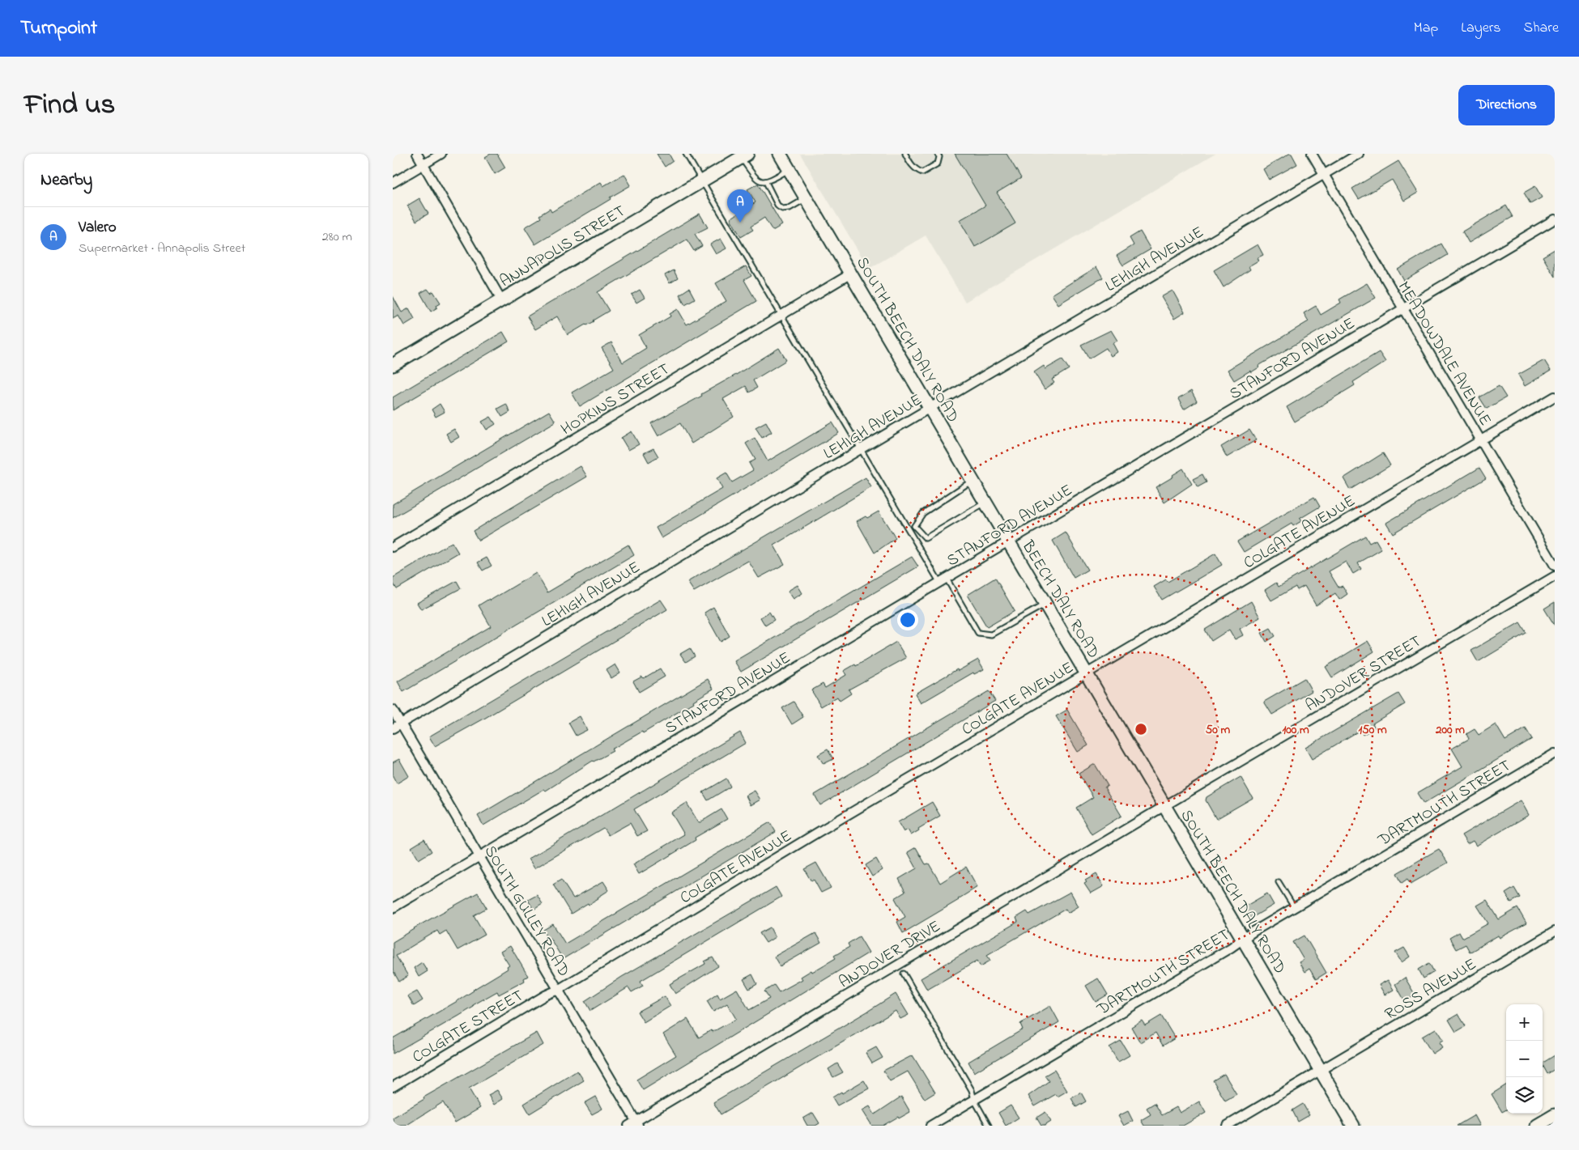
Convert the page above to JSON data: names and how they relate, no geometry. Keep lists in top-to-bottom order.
{
  "streets": {
    "main road": ["ANNAPOLIS STREET", "SOUTH BEECH DALY ROAD", "BEECH DALY ROAD"],
    "street": [
      "LEHIGH AVENUE",
      "MEADOWDALE AVENUE",
      "STANFORD AVENUE",
      "HOPKINS STREET",
      "COLGATE AVENUE",
      "ANDOVER STREET",
      "DARTMOUTH STREET",
      "SOUTH GULLEY ROAD",
      "ANDOVER DRIVE",
      "ROSS AVENUE",
      "COLGATE STREET"
    ]
  },
  "crossings": [
    ["LEHIGH AVENUE", "SOUTH BEECH DALY ROAD"],
    ["LEHIGH AVENUE", "MEADOWDALE AVENUE"],
    ["LEHIGH AVENUE", "SOUTH GULLEY ROAD"],
    ["SOUTH BEECH DALY ROAD", "STANFORD AVENUE"],
    ["SOUTH BEECH DALY ROAD", "HOPKINS STREET"],
    ["SOUTH BEECH DALY ROAD", "COLGATE AVENUE"],
    ["SOUTH BEECH DALY ROAD", "BEECH DALY ROAD"],
    ["SOUTH BEECH DALY ROAD", "ANDOVER STREET"],
    ["SOUTH BEECH DALY ROAD", "DARTMOUTH STREET"],
    ["SOUTH BEECH DALY ROAD", "ANDOVER DRIVE"],
    ["SOUTH BEECH DALY ROAD", "ROSS AVENUE"],
    ["MEADOWDALE AVENUE", "STANFORD AVENUE"],
    ["MEADOWDALE AVENUE", "COLGATE AVENUE"],
    ["STANFORD AVENUE", "BEECH DALY ROAD"],
    ["STANFORD AVENUE", "SOUTH GULLEY ROAD"],
    ["COLGATE AVENUE", "BEECH DALY ROAD"],
    ["COLGATE AVENUE", "SOUTH GULLEY ROAD"],
    ["COLGATE AVENUE", "COLGATE STREET"],
    ["ANDOVER STREET", "ANDOVER DRIVE"],
    ["SOUTH GULLEY ROAD", "ANDOVER DRIVE"],
    ["SOUTH GULLEY ROAD", "COLGATE STREET"]
  ],
  "page": {
    "header": "Turnpoint",
    "nav": ["Map", "Layers", "Share"],
    "title": "Find us",
    "buttons": "Directions",
    "heading": "Nearby",
    "pins": "A",
    "list": [
      {
        "mark": "A",
        "name": "Valero",
        "note": "Supermarket · Annapolis Street",
        "value": "280 m"
      }
    ],
    "map_buttons": ["+", "−"]
  },
  "rings": [
    "50 m",
    "100 m",
    "150 m",
    "200 m"
  ]
}
